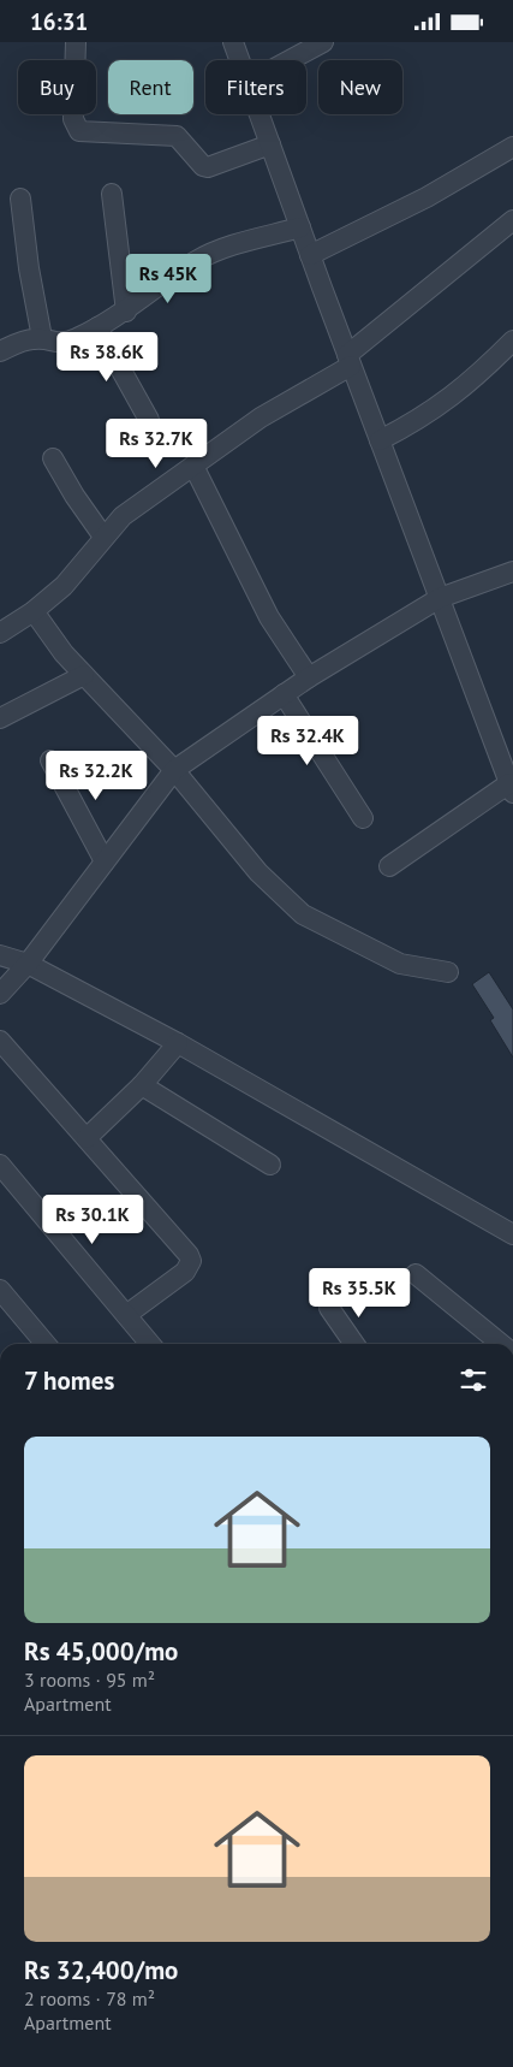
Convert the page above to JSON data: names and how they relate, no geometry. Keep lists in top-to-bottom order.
{
  "page": {
    "status": "16:31",
    "chip": [
      "Buy",
      "Rent",
      "Filters",
      "New"
    ],
    "price": [
      "Rs 45K",
      "Rs 38.6K",
      "Rs 32.7K",
      "Rs 32.4K",
      "Rs 32.2K",
      "Rs 30.1K",
      "Rs 35.5K"
    ],
    "heading": "7 homes",
    "list": [
      {
        "name": "Rs 45,000/mo",
        "note": "3 rooms · 95 m² · Apartment"
      },
      {
        "name": "Rs 32,400/mo",
        "note": "2 rooms · 78 m² · Apartment"
      }
    ]
  }
}
